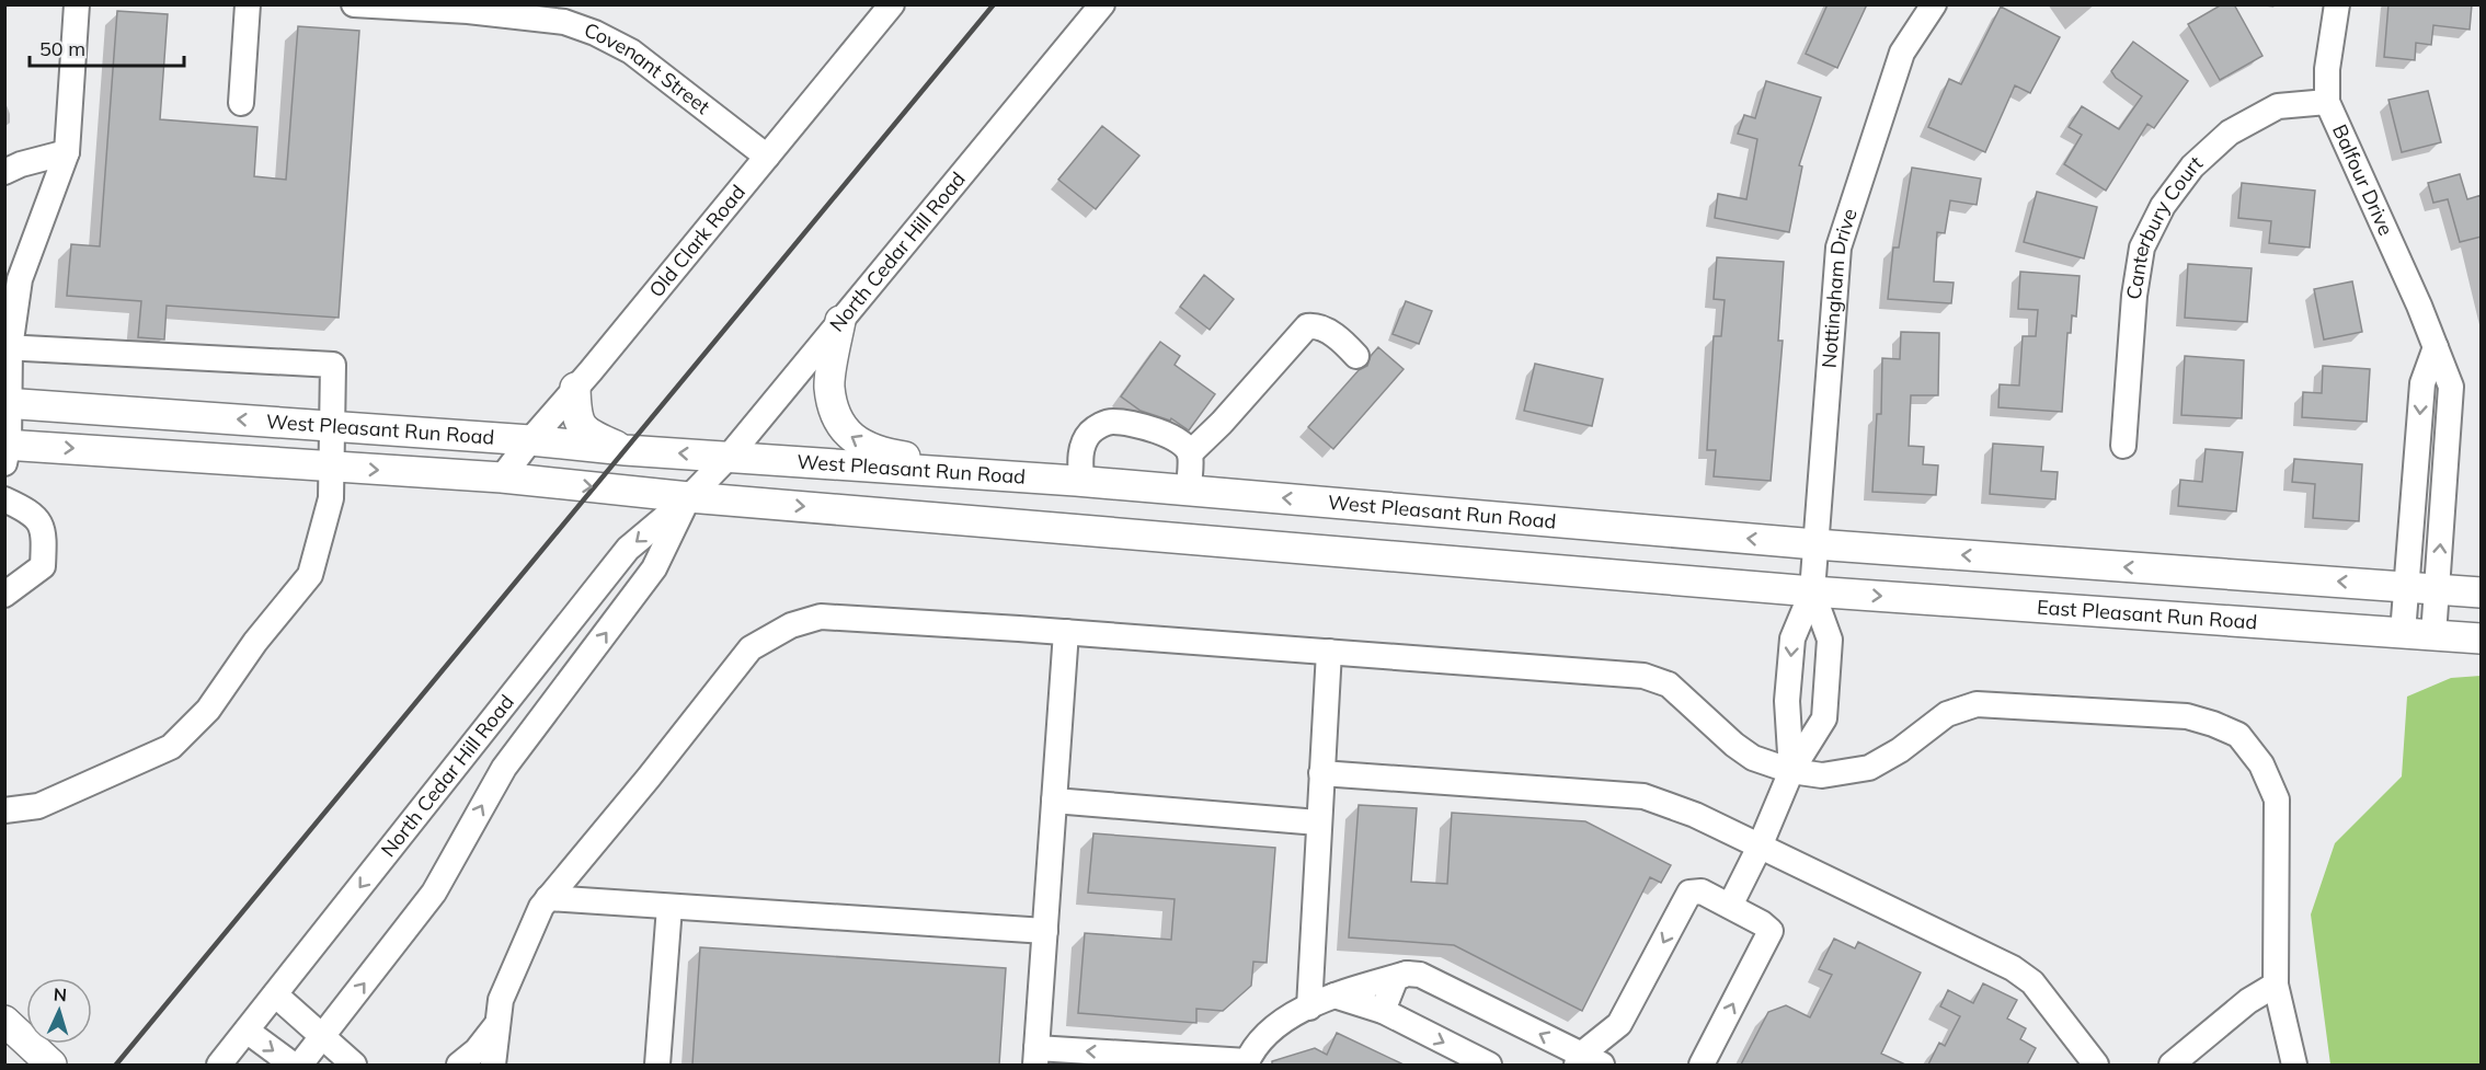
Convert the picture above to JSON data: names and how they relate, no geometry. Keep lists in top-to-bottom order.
{
  "streets": {
    "main road": ["West Pleasant Run Road", "East Pleasant Run Road"],
    "street": [
      "Covenant Street",
      "Balfour Drive",
      "Canterbury Court",
      "Old Clark Road",
      "North Cedar Hill Road",
      "Nottingham Drive"
    ]
  },
  "crossings": [
    ["Covenant Street", "Old Clark Road"],
    ["Balfour Drive", "Canterbury Court"],
    ["Balfour Drive", "East Pleasant Run Road"],
    ["Old Clark Road", "West Pleasant Run Road"],
    ["North Cedar Hill Road", "West Pleasant Run Road"],
    ["Nottingham Drive", "West Pleasant Run Road"],
    ["Nottingham Drive", "East Pleasant Run Road"],
    ["West Pleasant Run Road", "East Pleasant Run Road"]
  ],
  "scale_bar": "50 m",
  "north": "top"
}
